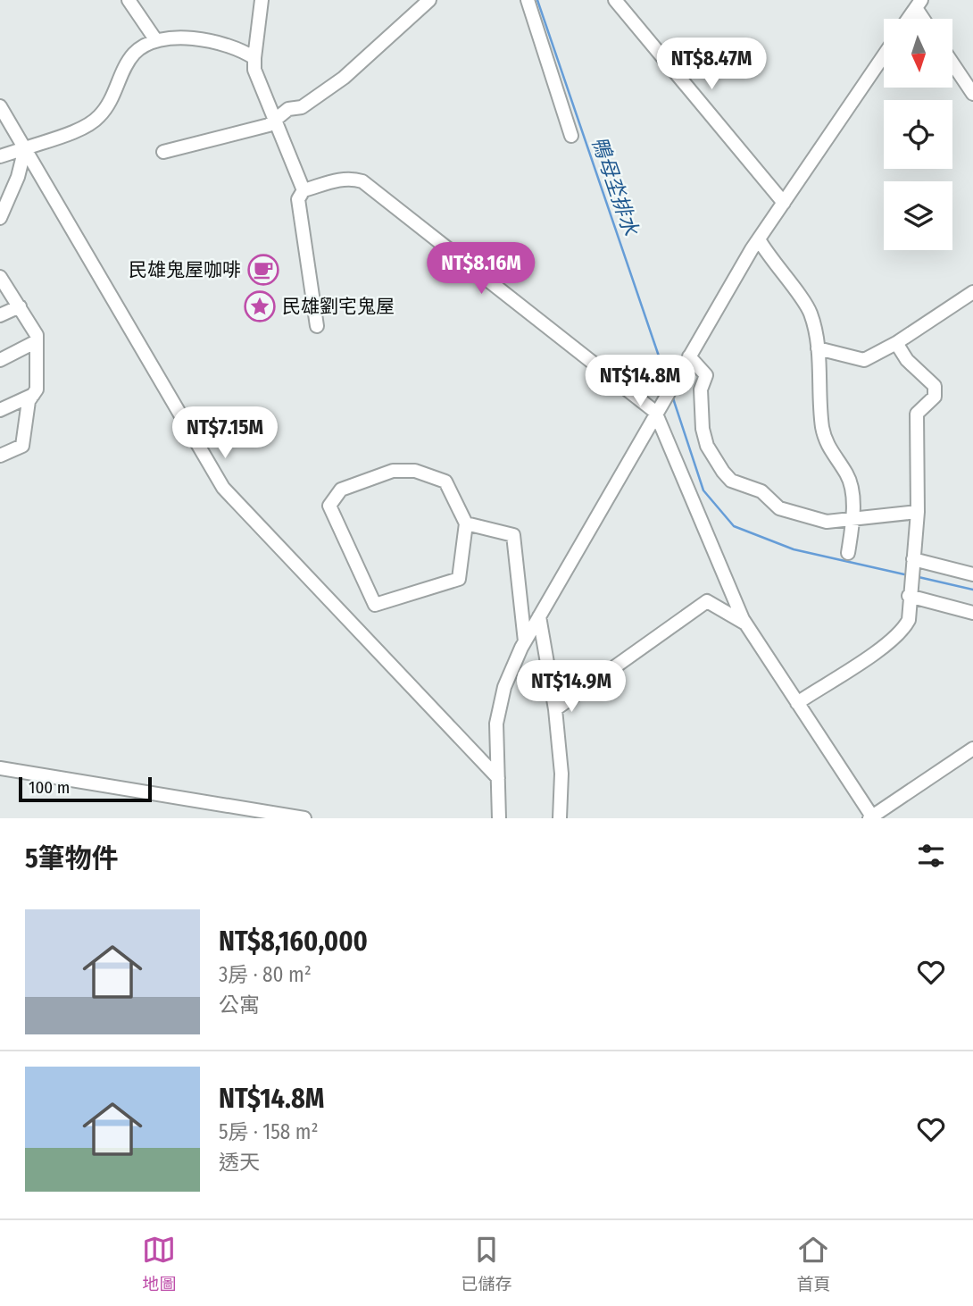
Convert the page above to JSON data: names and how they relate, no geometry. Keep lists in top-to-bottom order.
{
  "water": ["鴨母坔排水"],
  "places": {
    "cafe": ["民雄鬼屋咖啡"],
    "place": ["民雄劉宅鬼屋"]
  },
  "scale_bar": "100 m",
  "north": "bottom",
  "page": {
    "price": [
      "NT$8.47M",
      "NT$8.16M",
      "NT$14.8M",
      "NT$7.15M",
      "NT$14.9M"
    ],
    "scale": "100 m",
    "heading": "5筆物件",
    "list": [
      {
        "name": "NT$8,160,000",
        "note": "3房 · 80 m² · 公寓"
      },
      {
        "name": "NT$14.8M",
        "note": "5房 · 158 m² · 透天"
      }
    ],
    "tabs": ["地圖", "已儲存", "首頁"]
  }
}
